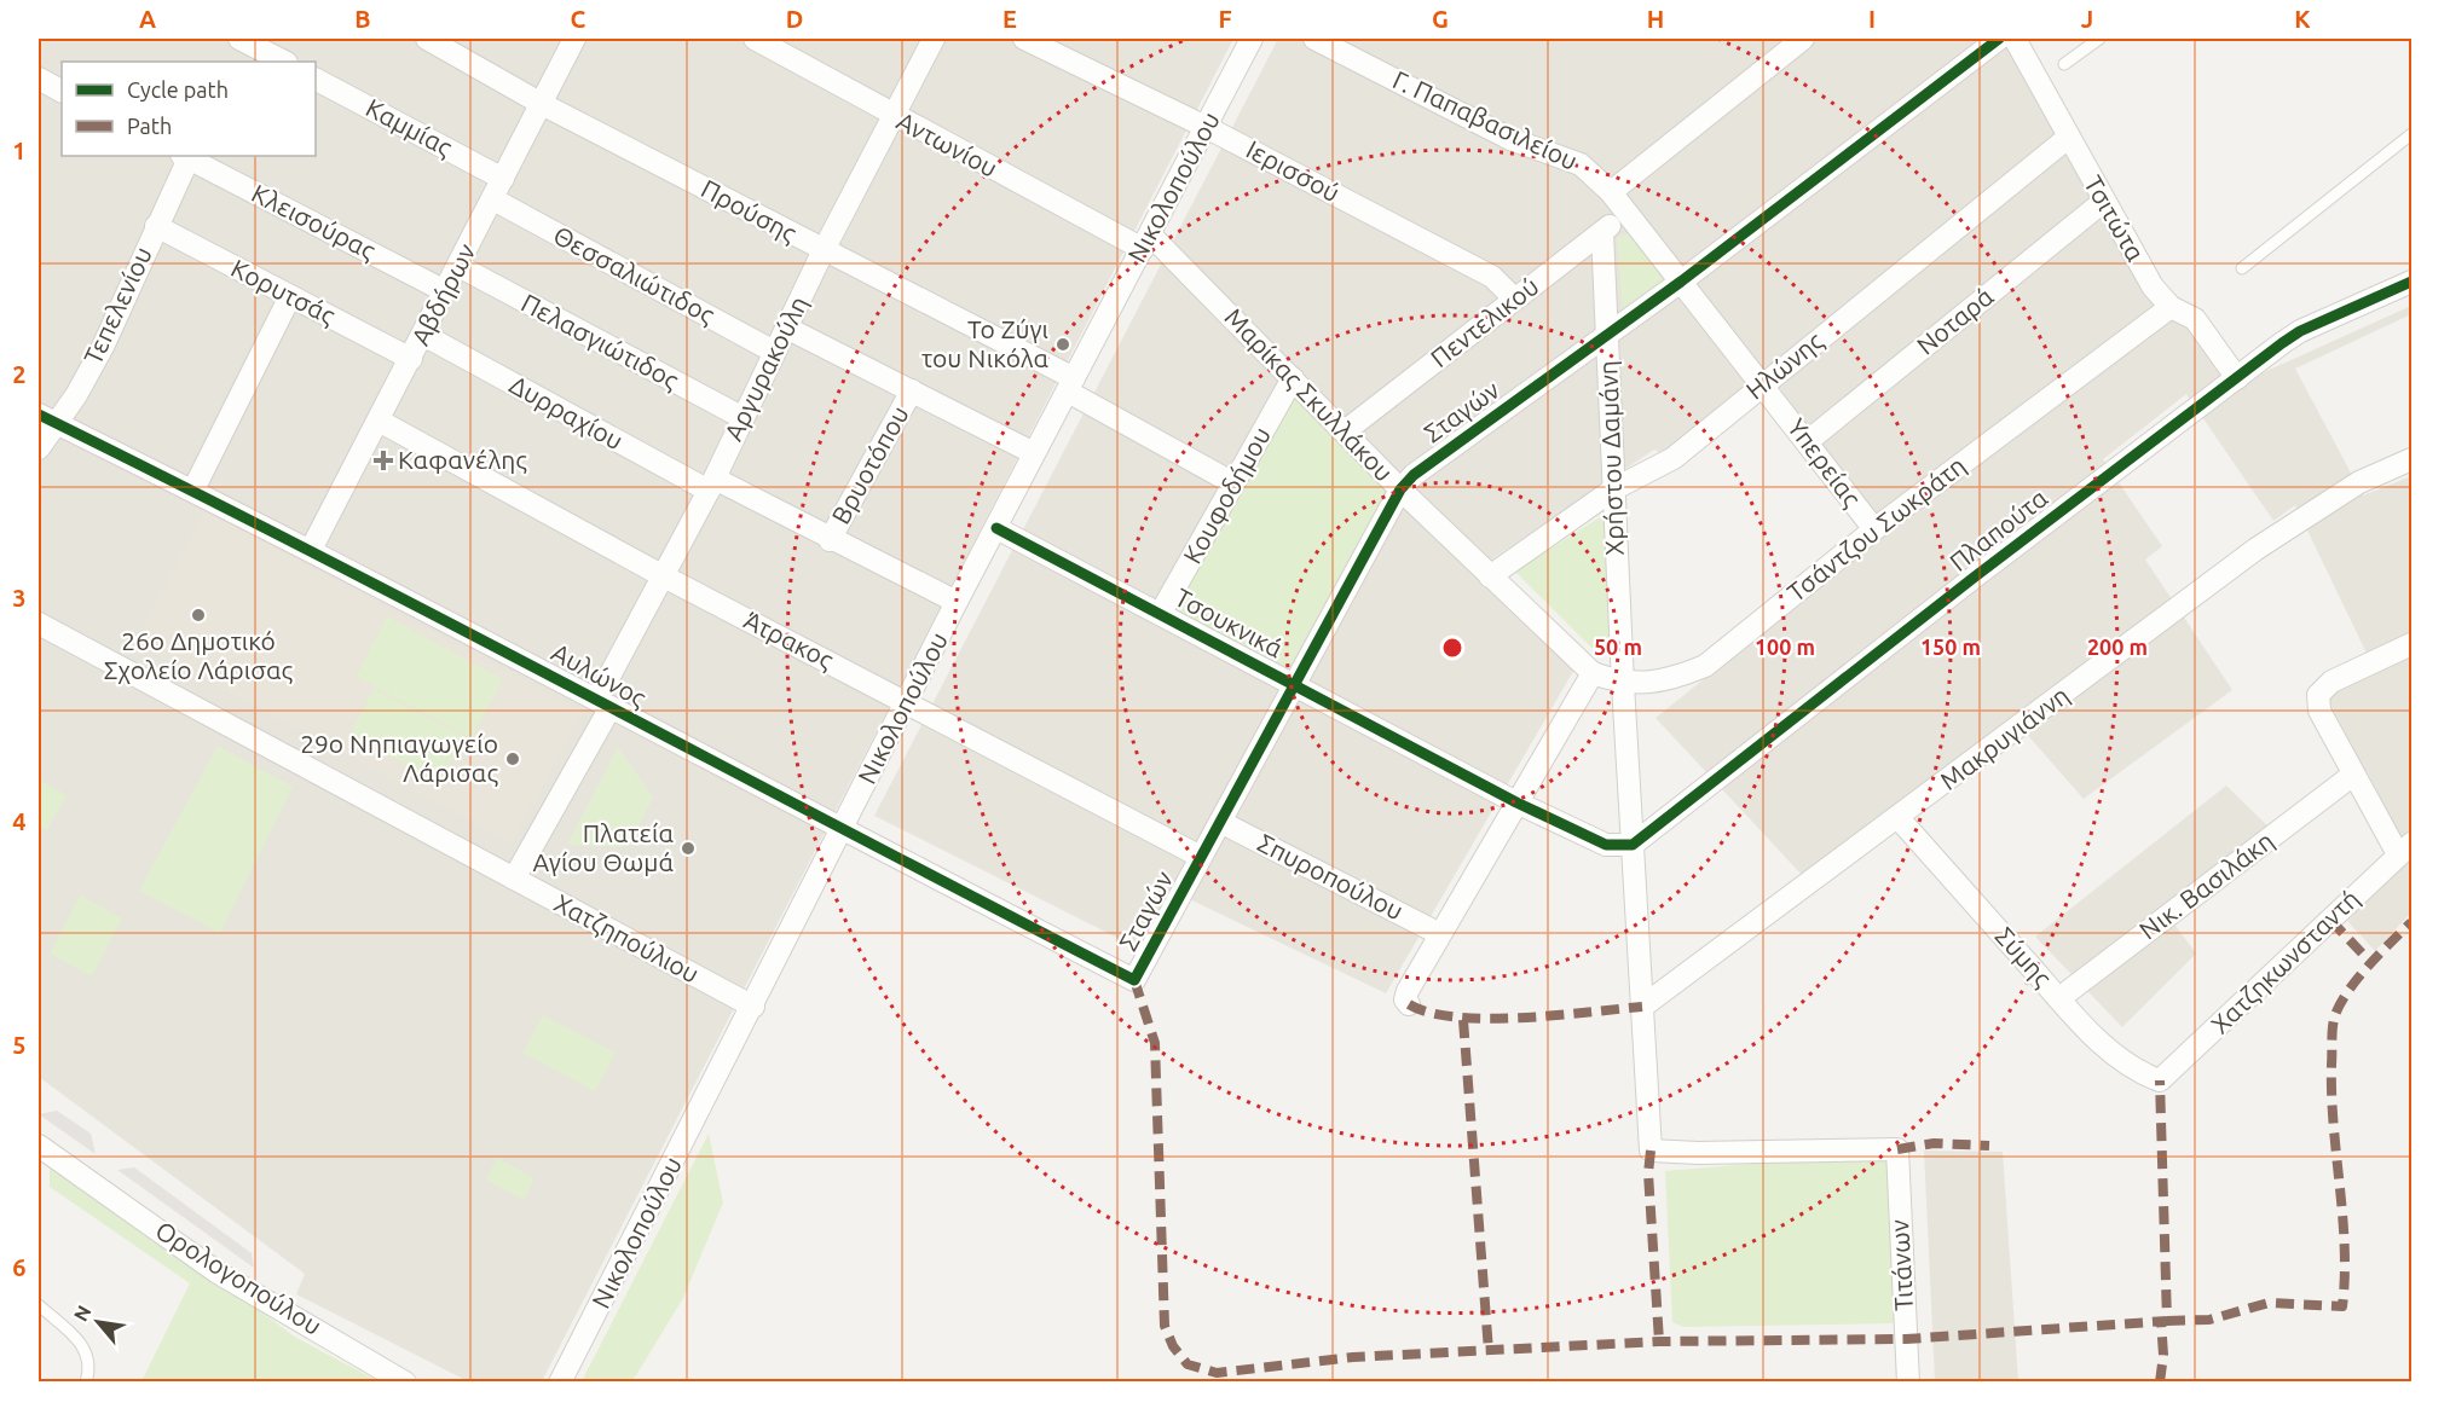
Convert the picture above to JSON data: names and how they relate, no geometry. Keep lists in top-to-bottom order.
{
  "streets": {
    "street": [
      "Γ. Παπαβασιλείου",
      "Καμμίας",
      "Αντωνίου",
      "Ιερισσού",
      "Νικολοπούλου",
      "Προύσης",
      "Τσιτώτα",
      "Κλεισούρας",
      "Θεσσαλιώτιδος",
      "Κορυτσάς",
      "Αβδήρων",
      "Τεπελενίου",
      "Νοταρά",
      "Πεντελικού",
      "Πελασγιώτιδος",
      "Ηλώνης",
      "Αργυρακούλη",
      "Μαρίκας Σκυλλάκου",
      "Σταγών",
      "Δυρραχίου",
      "Χρήστου Δαμάνη",
      "Υπερείας",
      "Βρυοτόπου",
      "Κουφοδήμου",
      "Τσάντζου Σωκράτη",
      "Πλαπούτα",
      "Τσουκνικά",
      "Άτρακος",
      "Αυλώνος",
      "Μακρυγιάννη",
      "Σπυροπούλου",
      "Νικ. Βασιλάκη",
      "Χατζηπούλιου",
      "Σύμης",
      "Χατζηκωνσταντή",
      "Τιτάνων",
      "Ορολογοπούλου"
    ]
  },
  "crossings": [
    ["Γ. Παπαβασιλείου", "Υπερείας"],
    ["Καμμίας", "Θεσσαλιώτιδος"],
    ["Καμμίας", "Αβδήρων"],
    ["Αντωνίου", "Νικολοπούλου"],
    ["Αντωνίου", "Αργυρακούλη"],
    ["Αντωνίου", "Μαρίκας Σκυλλάκου"],
    ["Ιερισσού", "Νικολοπούλου"],
    ["Ιερισσού", "Πεντελικού"],
    ["Νικολοπούλου", "Προύσης"],
    ["Νικολοπούλου", "Μαρίκας Σκυλλάκου"],
    ["Νικολοπούλου", "Δυρραχίου"],
    ["Νικολοπούλου", "Τσουκνικά"],
    ["Νικολοπούλου", "Άτρακος"],
    ["Νικολοπούλου", "Αυλώνος"],
    ["Νικολοπούλου", "Χατζηπούλιου"],
    ["Προύσης", "Αβδήρων"],
    ["Προύσης", "Αργυρακούλη"],
    ["Προύσης", "Κουφοδήμου"],
    ["Τσιτώτα", "Νοταρά"],
    ["Τσιτώτα", "Ηλώνης"],
    ["Τσιτώτα", "Τσάντζου Σωκράτη"],
    ["Τσιτώτα", "Πλαπούτα"],
    ["Κλεισούρας", "Αβδήρων"],
    ["Κλεισούρας", "Τεπελενίου"],
    ["Θεσσαλιώτιδος", "Αβδήρων"],
    ["Θεσσαλιώτιδος", "Αργυρακούλη"],
    ["Κορυτσάς", "Αβδήρων"],
    ["Κορυτσάς", "Τεπελενίου"],
    ["Αβδήρων", "Πελασγιώτιδος"],
    ["Αβδήρων", "Δυρραχίου"],
    ["Αβδήρων", "Άτρακος"],
    ["Αβδήρων", "Αυλώνος"],
    ["Τεπελενίου", "Αυλώνος"],
    ["Νοταρά", "Υπερείας"],
    ["Πεντελικού", "Μαρίκας Σκυλλάκου"],
    ["Πεντελικού", "Χρήστου Δαμάνη"],
    ["Πεντελικού", "Υπερείας"],
    ["Πελασγιώτιδος", "Αργυρακούλη"],
    ["Ηλώνης", "Μαρίκας Σκυλλάκου"],
    ["Ηλώνης", "Χρήστου Δαμάνη"],
    ["Ηλώνης", "Υπερείας"],
    ["Αργυρακούλη", "Δυρραχίου"],
    ["Αργυρακούλη", "Άτρακος"],
    ["Αργυρακούλη", "Αυλώνος"],
    ["Αργυρακούλη", "Χατζηπούλιου"],
    ["Μαρίκας Σκυλλάκου", "Σταγών"],
    ["Μαρίκας Σκυλλάκου", "Κουφοδήμου"],
    ["Μαρίκας Σκυλλάκου", "Τσάντζου Σωκράτη"],
    ["Σταγών", "Χρήστου Δαμάνη"],
    ["Σταγών", "Υπερείας"],
    ["Σταγών", "Τσουκνικά"],
    ["Σταγών", "Άτρακος"],
    ["Σταγών", "Αυλώνος"],
    ["Σταγών", "Σπυροπούλου"],
    ["Δυρραχίου", "Βρυοτόπου"],
    ["Χρήστου Δαμάνη", "Τσάντζου Σωκράτη"],
    ["Χρήστου Δαμάνη", "Πλαπούτα"],
    ["Χρήστου Δαμάνη", "Τσουκνικά"],
    ["Χρήστου Δαμάνη", "Μακρυγιάννη"],
    ["Χρήστου Δαμάνη", "Τιτάνων"],
    ["Υπερείας", "Τσάντζου Σωκράτη"],
    ["Κουφοδήμου", "Τσουκνικά"],
    ["Πλαπούτα", "Τσουκνικά"],
    ["Μακρυγιάννη", "Σύμης"],
    ["Νικ. Βασιλάκη", "Σύμης"],
    ["Σύμης", "Χατζηκωνσταντή"]
  ],
  "places": {
    "other": [
      "Το Ζύγι του Νικόλα",
      "26ο Δημοτικό Σχολείο Λάρισας",
      "29ο Νηπιαγωγείο Λάρισας",
      "Πλατεία Αγίου Θωμά"
    ],
    "health": ["Καφανέλης"]
  },
  "legend": ["Cycle path", "Path"],
  "north": "top left",
  "grid": {
    "columns": [
      "A",
      "B",
      "C",
      "D",
      "E",
      "F",
      "G",
      "H",
      "I",
      "J",
      "K"
    ],
    "rows": [
      "1",
      "2",
      "3",
      "4",
      "5",
      "6"
    ]
  },
  "rings": [
    "50 m",
    "100 m",
    "150 m",
    "200 m"
  ]
}
